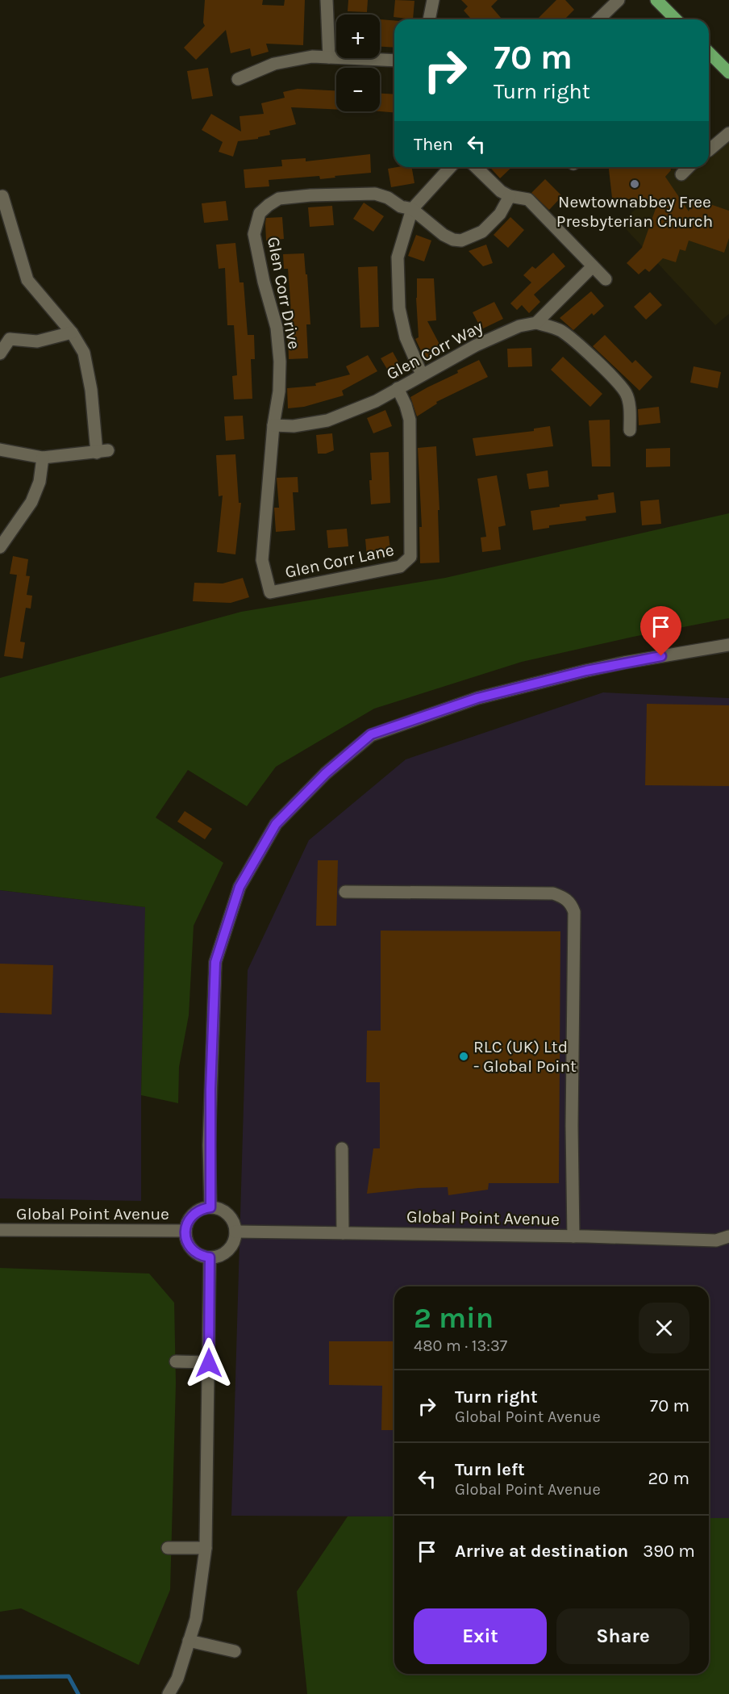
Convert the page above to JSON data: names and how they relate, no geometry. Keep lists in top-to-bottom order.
{
  "streets": {
    "street": [
      "Glen Corr Drive",
      "Glen Corr Way",
      "Glen Corr Lane",
      "Global Point Avenue"
    ]
  },
  "crossings": [
    ["Glen Corr Drive", "Glen Corr Way"],
    ["Glen Corr Drive", "Glen Corr Lane"],
    ["Glen Corr Way", "Glen Corr Lane"]
  ],
  "places": ["Newtownabbey Free Presbyterian Church", "RLC (UK) Ltd - Global Point"],
  "page": {
    "map_buttons": ["+", "−"],
    "turn": ["70 m", "Turn right"],
    "then": "Then",
    "heading": ["2 min", "480 m · 13:37"],
    "list": [
      {
        "name": "Turn right",
        "note": "Global Point Avenue",
        "value": "70 m"
      },
      {
        "name": "Turn left",
        "note": "Global Point Avenue",
        "value": "20 m"
      },
      {
        "name": "Arrive at destination",
        "value": "390 m"
      }
    ],
    "buttons": ["Exit", "Share"]
  }
}
